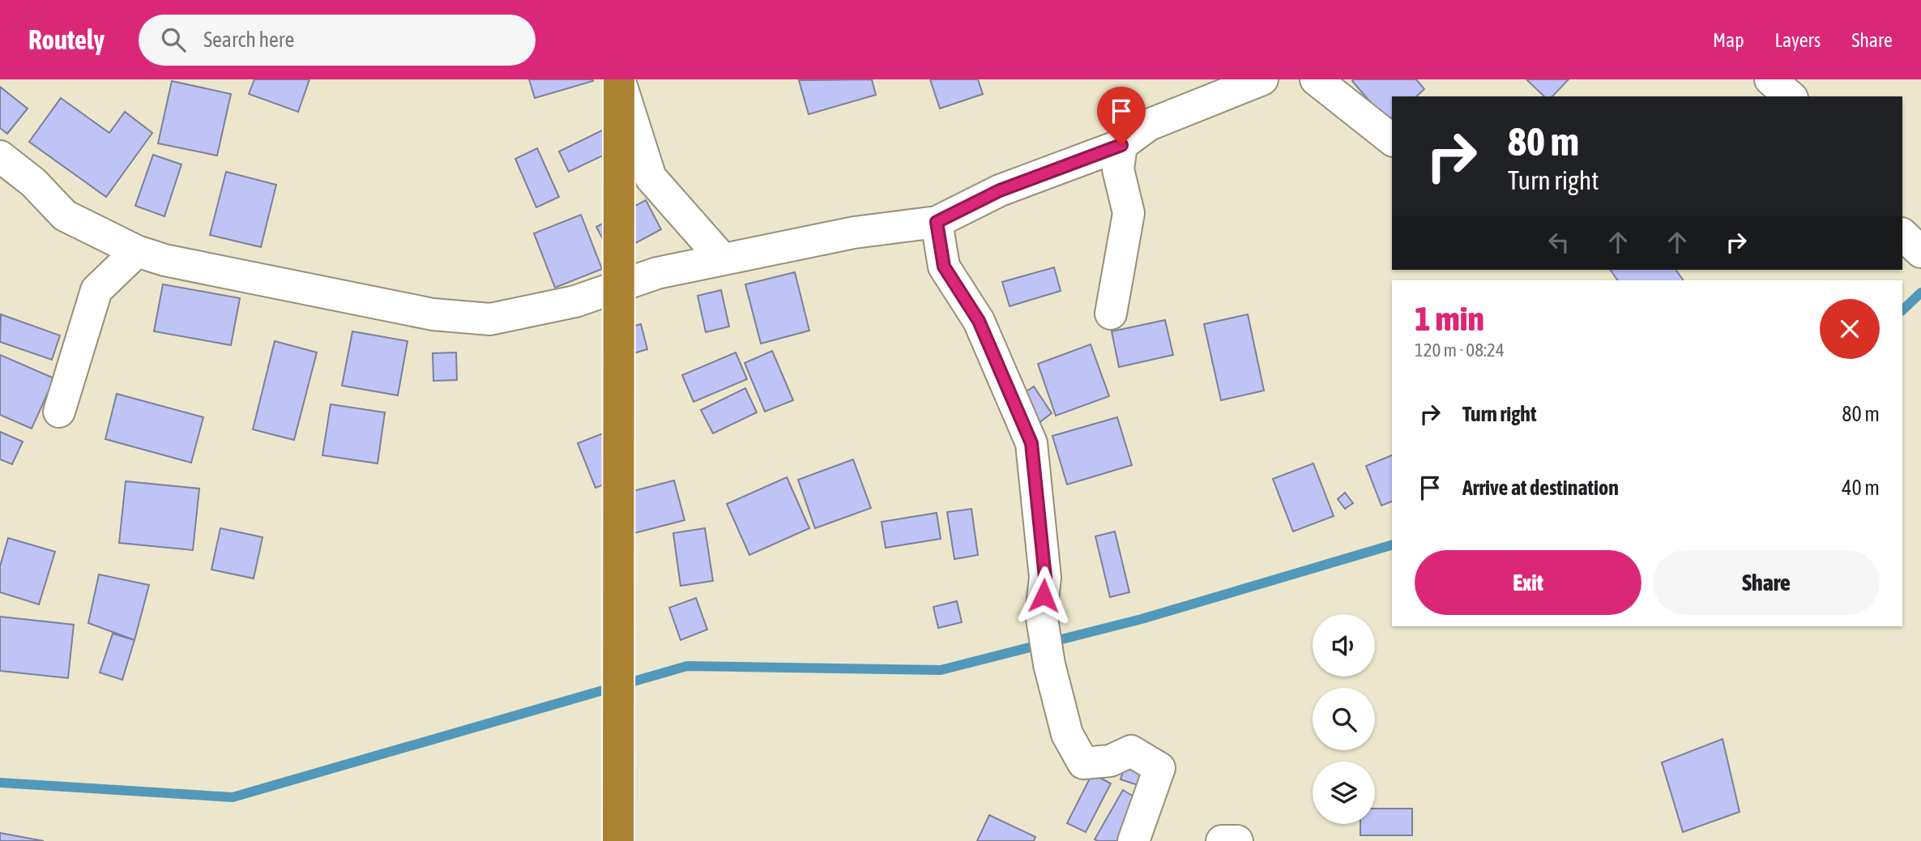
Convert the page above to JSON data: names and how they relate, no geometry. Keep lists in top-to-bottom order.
{
  "page": {
    "header": "Routely",
    "search": "Search here",
    "nav": ["Map", "Layers", "Share"],
    "turn": ["80 m", "Turn right"],
    "heading": ["1 min", "120 m · 08:24"],
    "list": [
      {
        "name": "Turn right",
        "value": "80 m"
      },
      {
        "name": "Arrive at destination",
        "value": "40 m"
      }
    ],
    "buttons": ["Exit", "Share"]
  }
}
